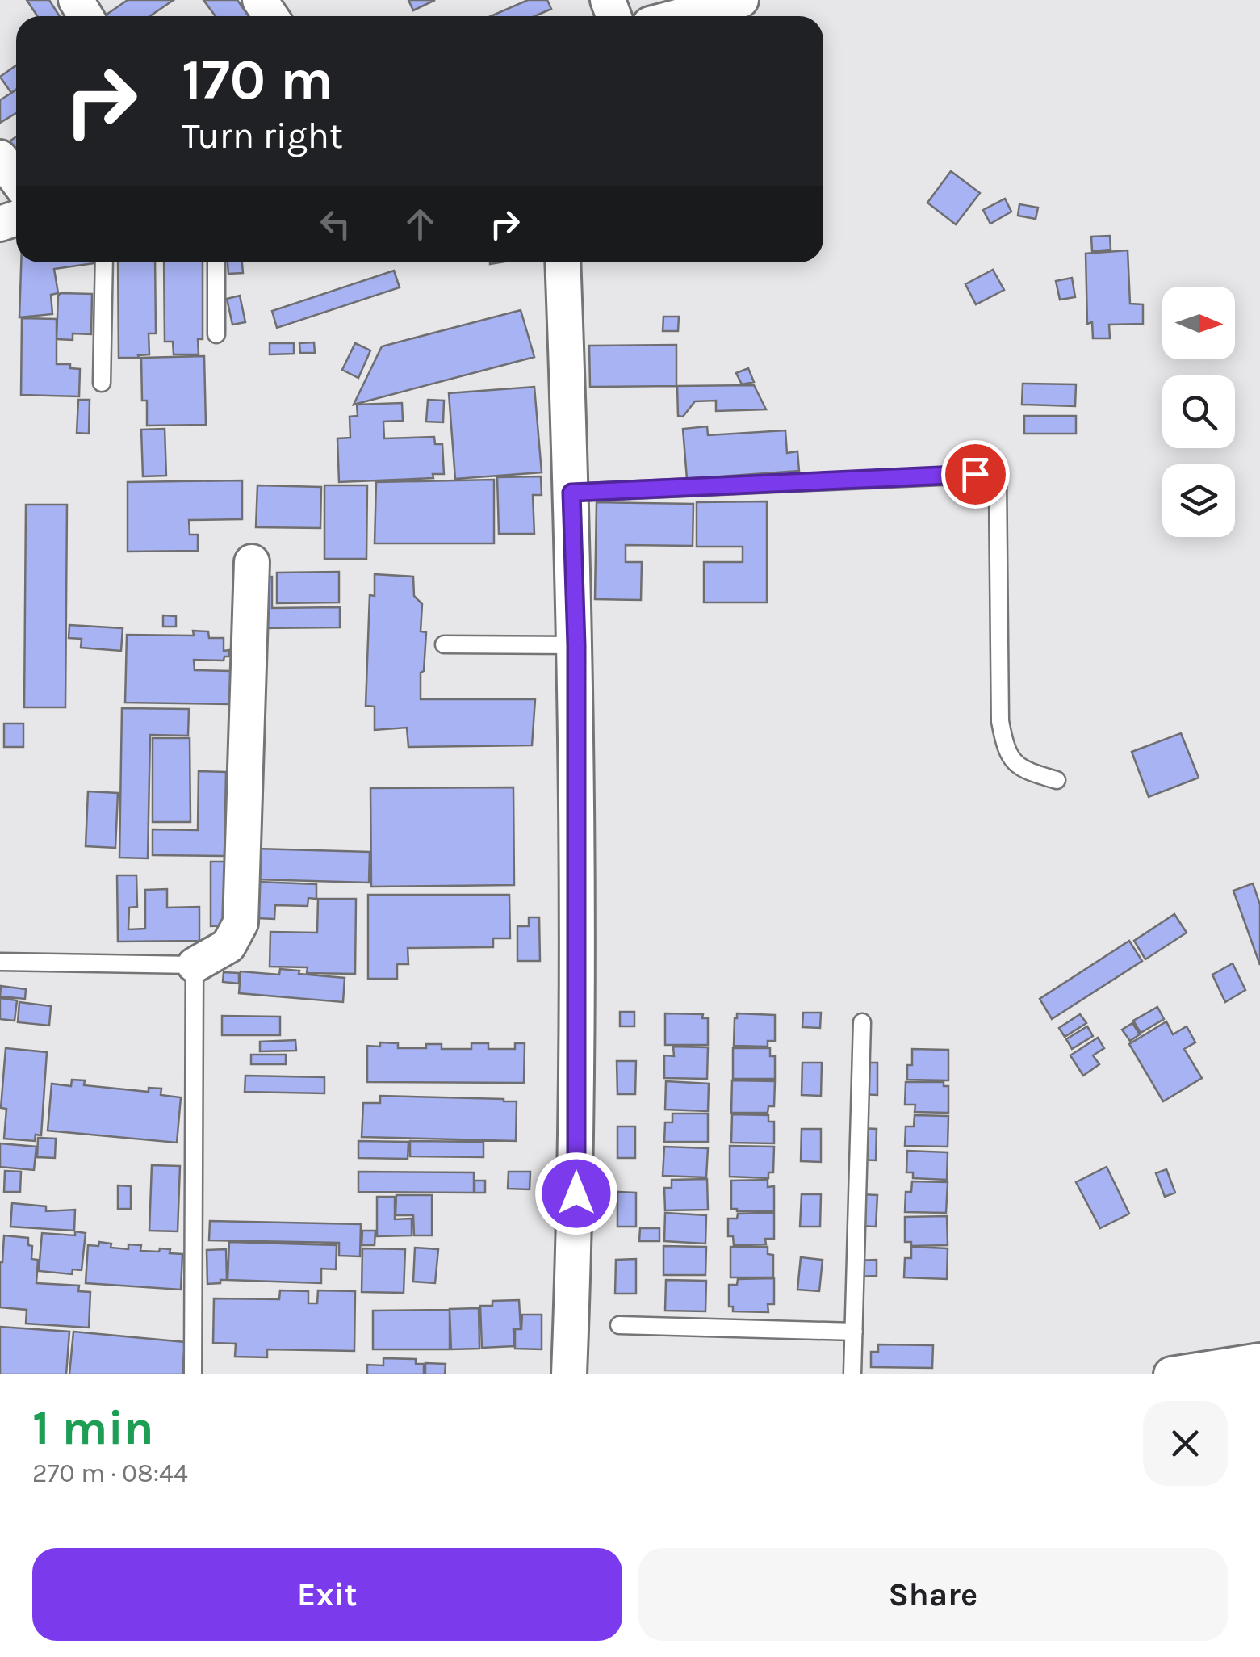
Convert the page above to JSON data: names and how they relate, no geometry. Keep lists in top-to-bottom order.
{
  "north": "right",
  "page": {
    "turn": ["170 m", "Turn right"],
    "heading": ["1 min", "270 m · 08:44"],
    "buttons": ["Exit", "Share"]
  }
}
